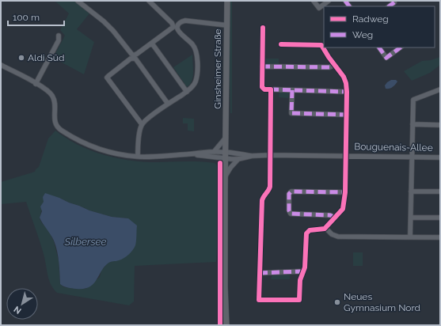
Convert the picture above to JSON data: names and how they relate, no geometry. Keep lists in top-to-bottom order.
{
  "streets": {
    "main road": ["Ginsheimer Straße"],
    "street": ["Bouguenais-Allee"]
  },
  "crossings": [
    ["Ginsheimer Straße", "Bouguenais-Allee"]
  ],
  "water": ["Silbersee"],
  "places": ["Aldi Süd", "Neues Gymnasium Nord"],
  "legend": ["Radweg", "Weg"],
  "scale_bar": "100 m",
  "north": "bottom left"
}
